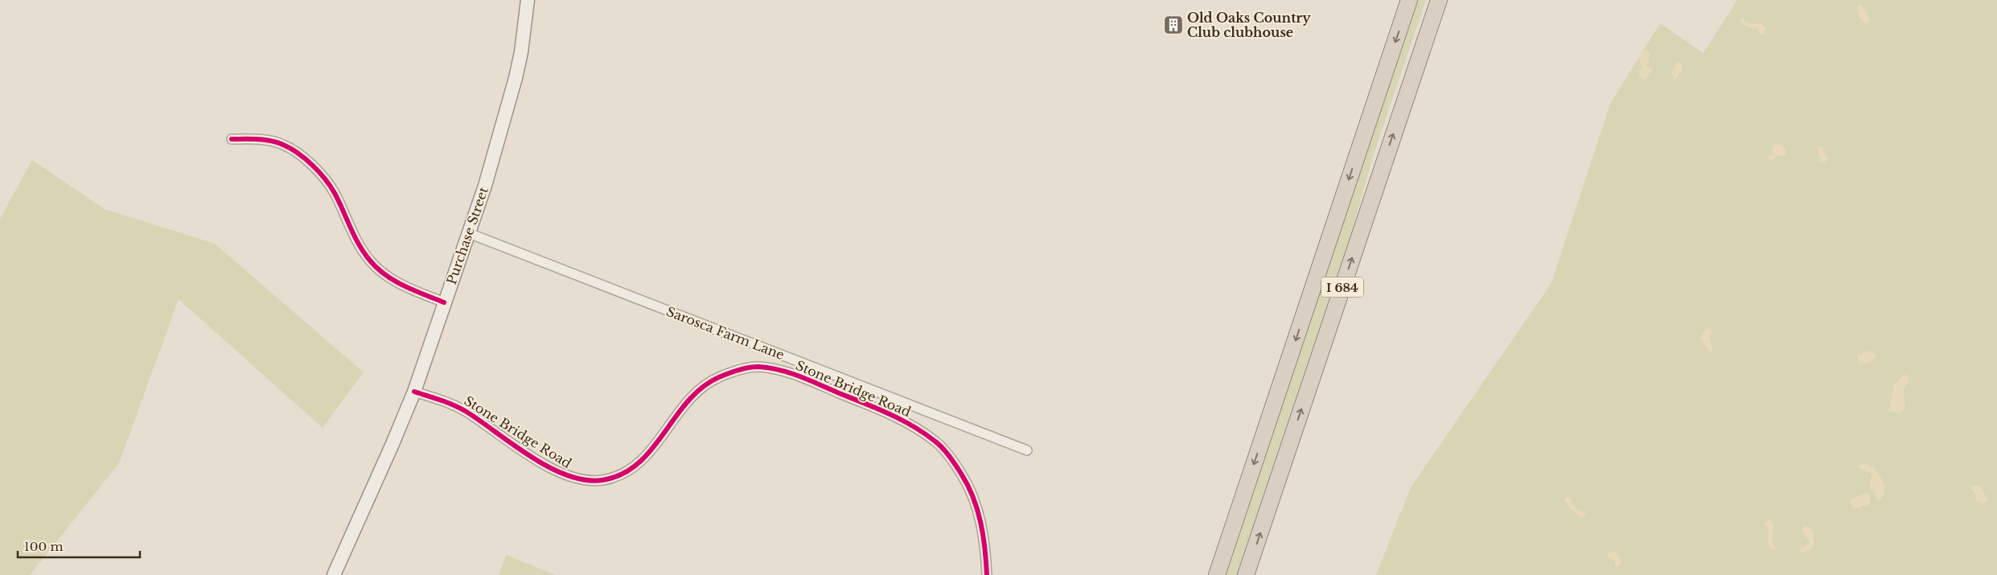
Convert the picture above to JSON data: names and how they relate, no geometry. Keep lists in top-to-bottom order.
{
  "streets": {
    "highway": ["I 684"],
    "main road": ["Purchase Street"],
    "street": ["Sarosca Farm Lane", "Stone Bridge Road"]
  },
  "crossings": [
    ["Purchase Street", "Sarosca Farm Lane"],
    ["Purchase Street", "Stone Bridge Road"]
  ],
  "places": {
    "building": ["Old Oaks Country Club clubhouse"]
  },
  "scale_bar": "100 m"
}
